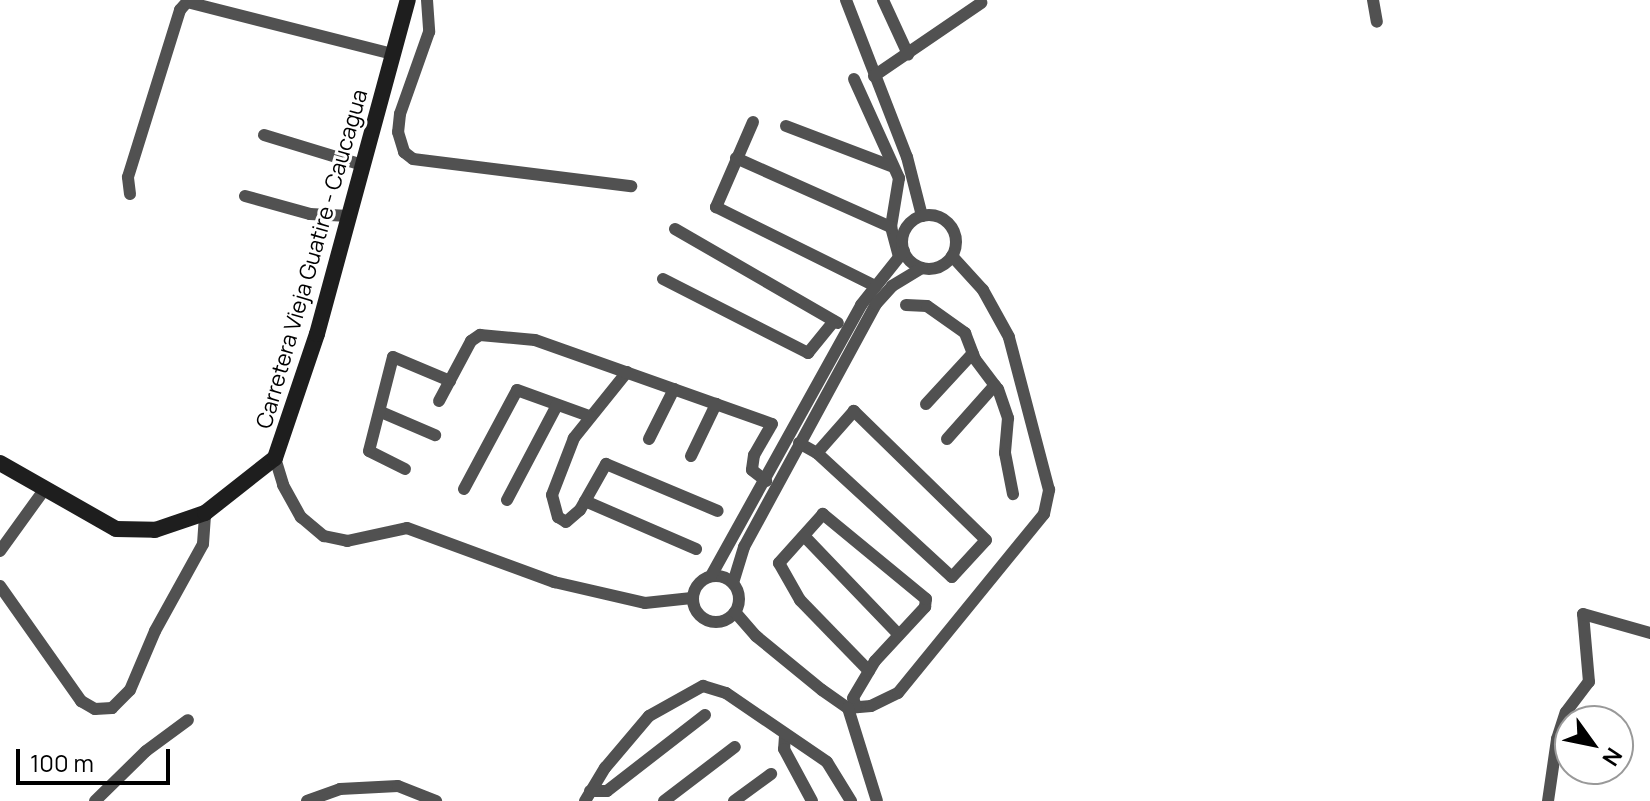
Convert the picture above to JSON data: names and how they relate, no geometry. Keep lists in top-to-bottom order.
{
  "streets": {
    "main road": ["Carretera Vieja Guatire - Caucagua"]
  },
  "scale_bar": "100 m",
  "north": "bottom right"
}
